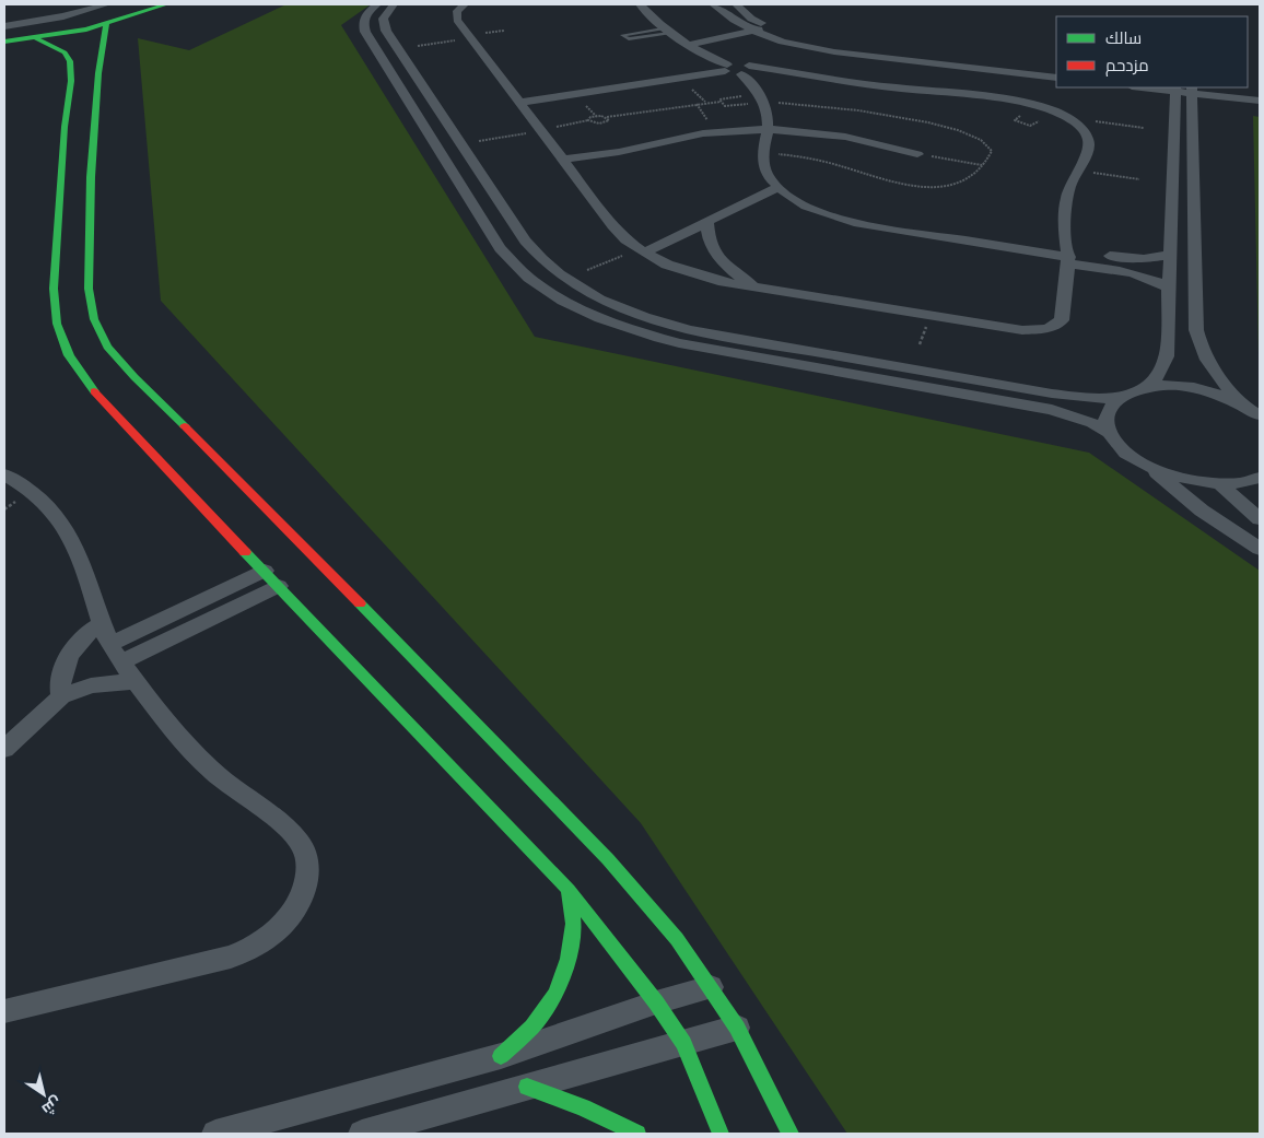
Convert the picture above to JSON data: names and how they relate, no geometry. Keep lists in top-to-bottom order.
{
  "legend": ["سالك", "مزدحم"],
  "north": "bottom right"
}
